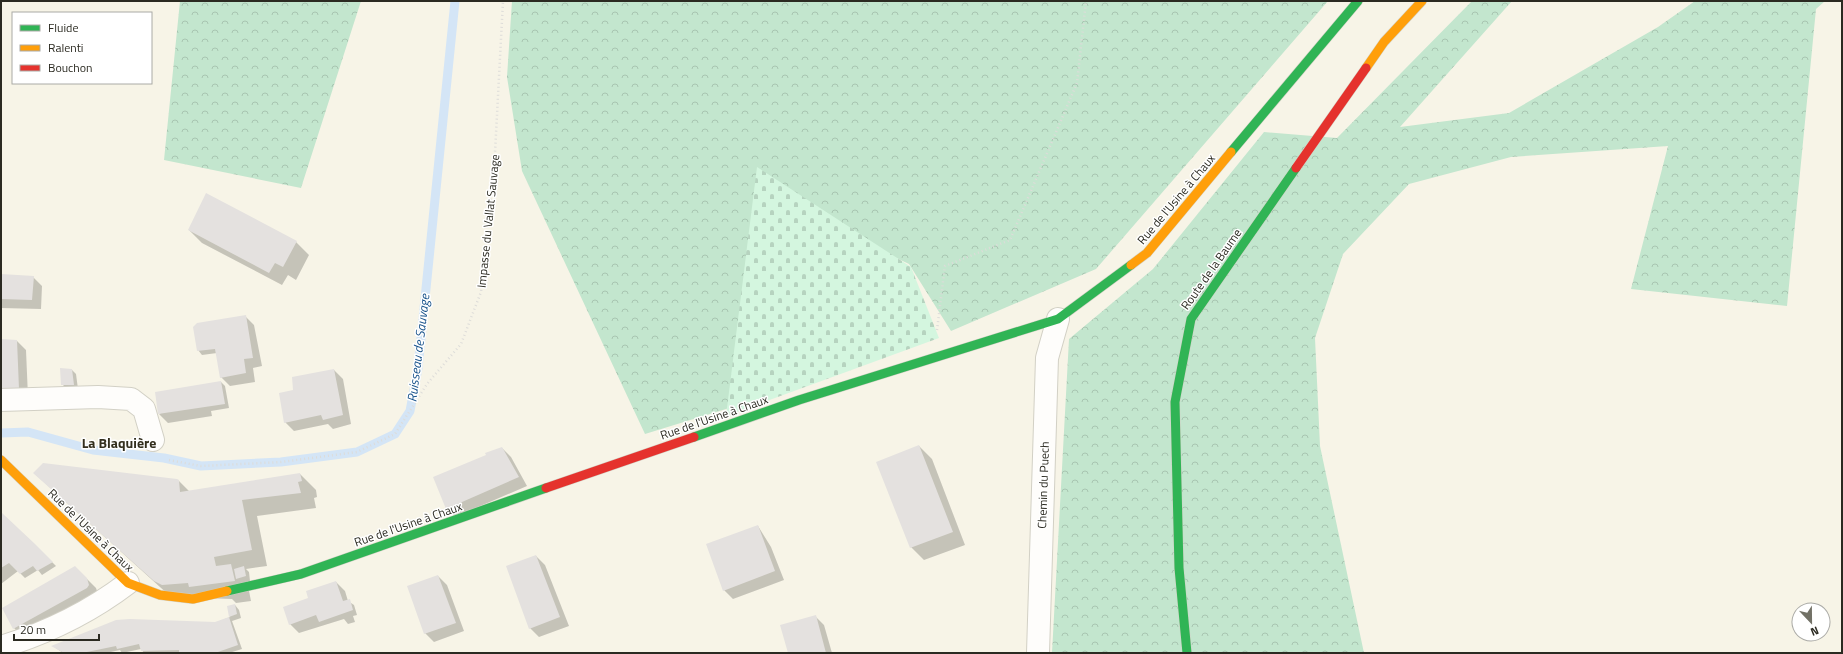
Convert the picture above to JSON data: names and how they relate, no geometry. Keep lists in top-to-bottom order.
{
  "streets": {
    "street": ["Rue de l'Usine à Chaux", "Route de la Baume", "Chemin du Puech"],
    "path": ["Impasse du Vallat Sauvage"]
  },
  "crossings": [
    ["Rue de l'Usine à Chaux", "Chemin du Puech"]
  ],
  "districts": ["La Blaquière"],
  "water": ["Ruisseau de Sauvage"],
  "legend": ["Fluide", "Ralenti", "Bouchon"],
  "scale_bar": "20 m",
  "north": "bottom"
}
